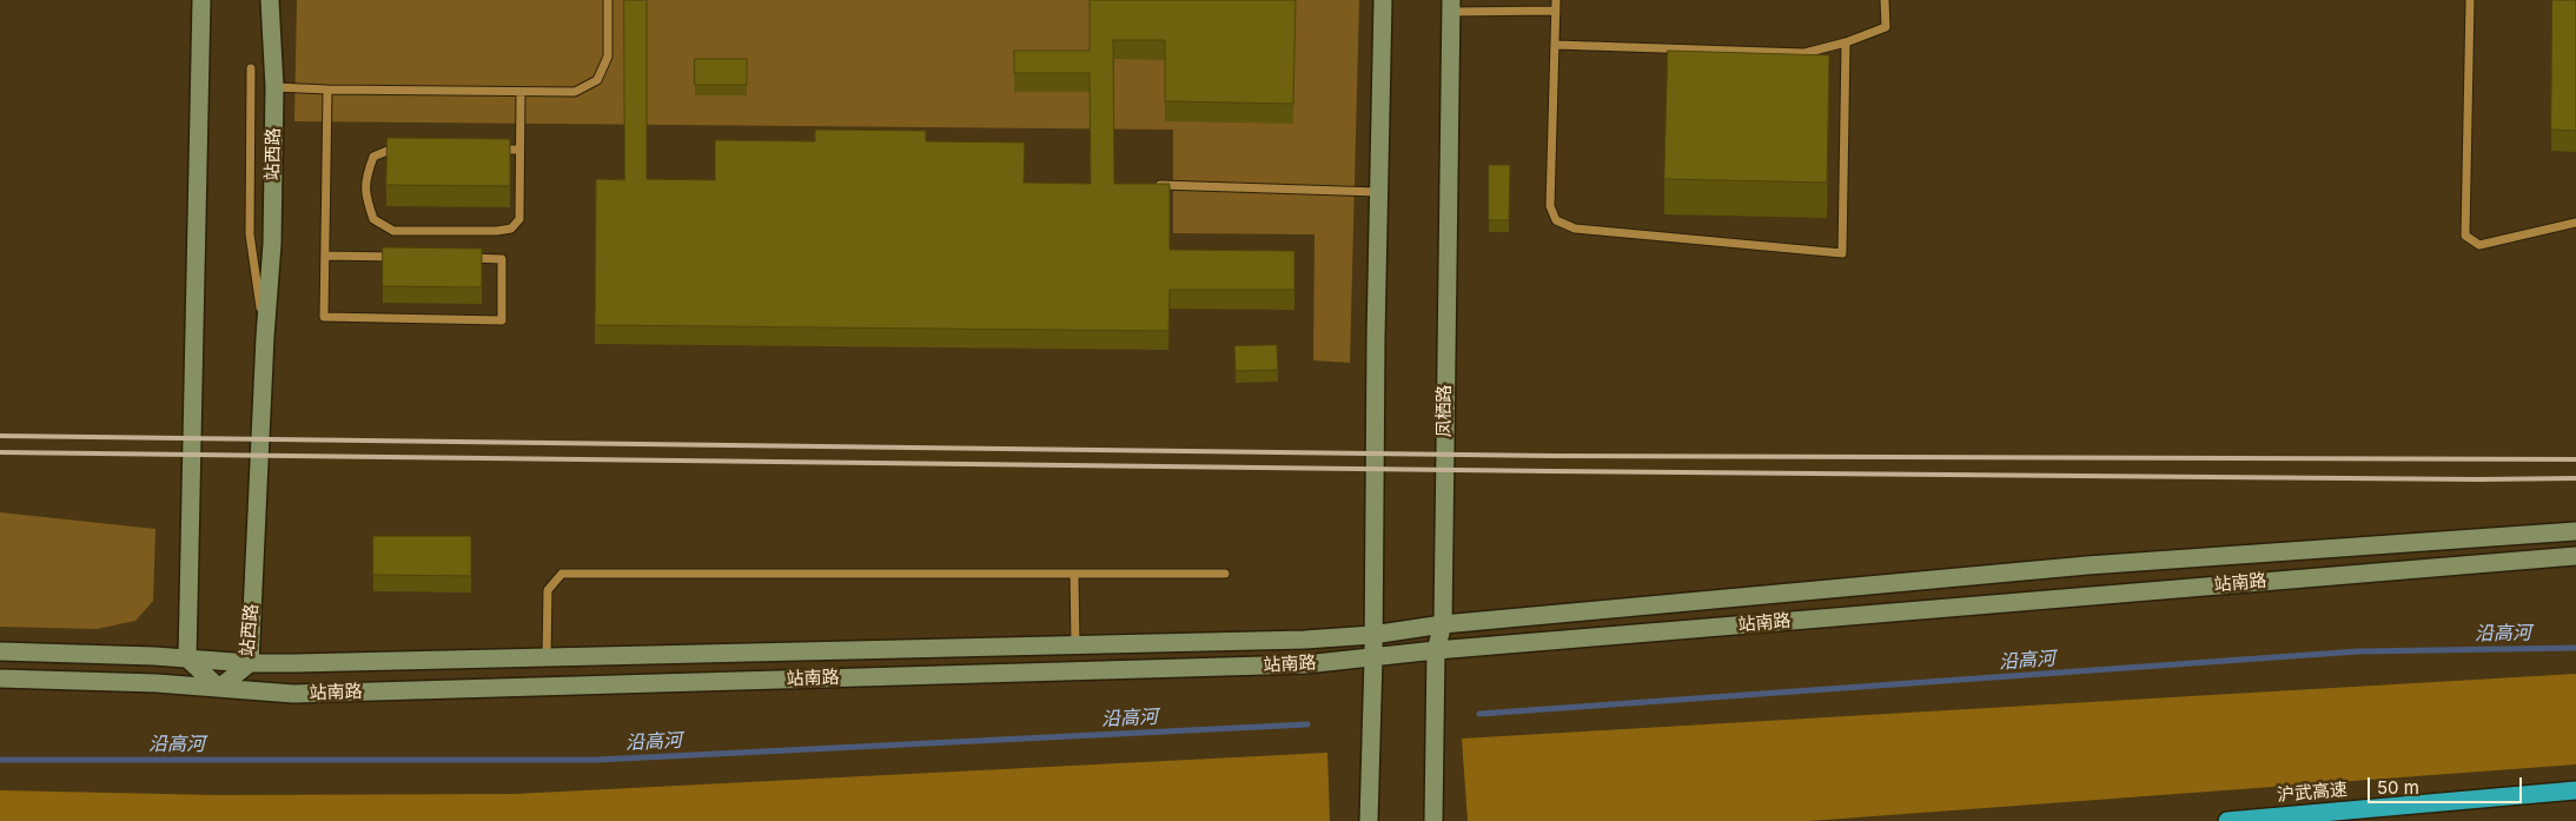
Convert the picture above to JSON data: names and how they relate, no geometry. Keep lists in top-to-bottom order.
{
  "streets": {
    "highway": ["沪武高速"],
    "street": ["站西路", "凤栖路", "站南路"]
  },
  "crossings": [
    ["站西路", "站南路"],
    ["凤栖路", "站南路"]
  ],
  "water": ["沿高河"],
  "scale_bar": "50 m"
}
